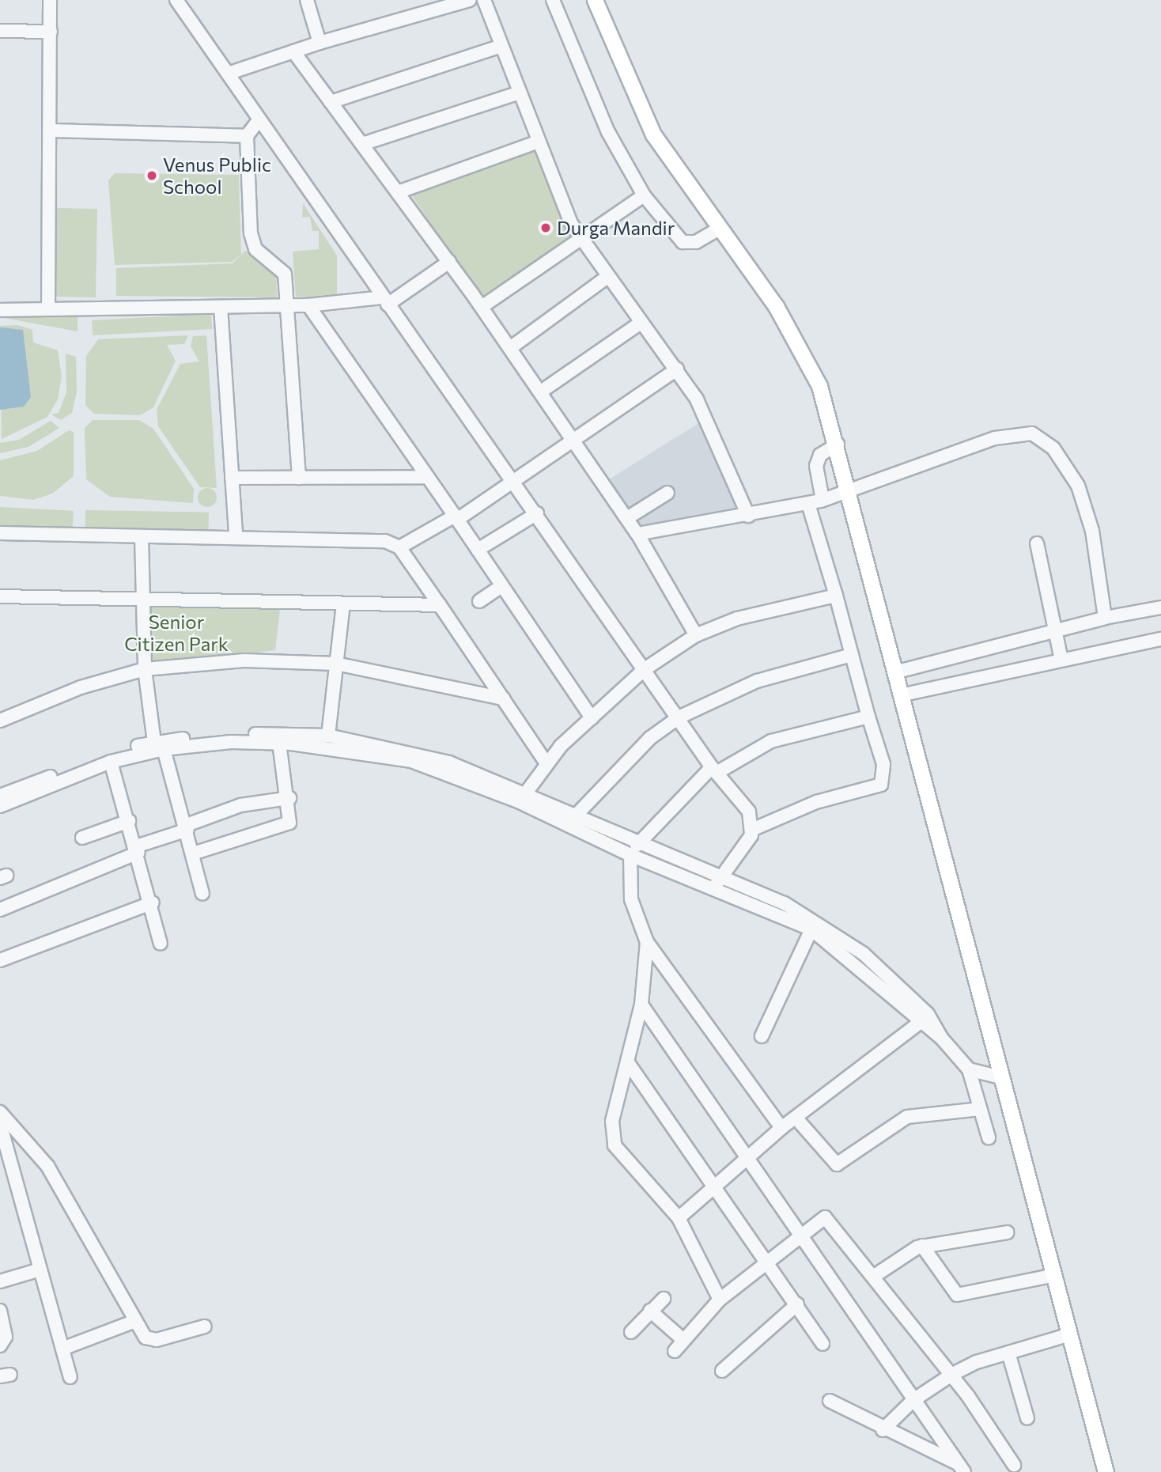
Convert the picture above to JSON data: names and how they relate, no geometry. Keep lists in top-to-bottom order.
{
  "parks": ["Senior Citizen Park"],
  "places": ["Venus Public School", "Durga Mandir"]
}
